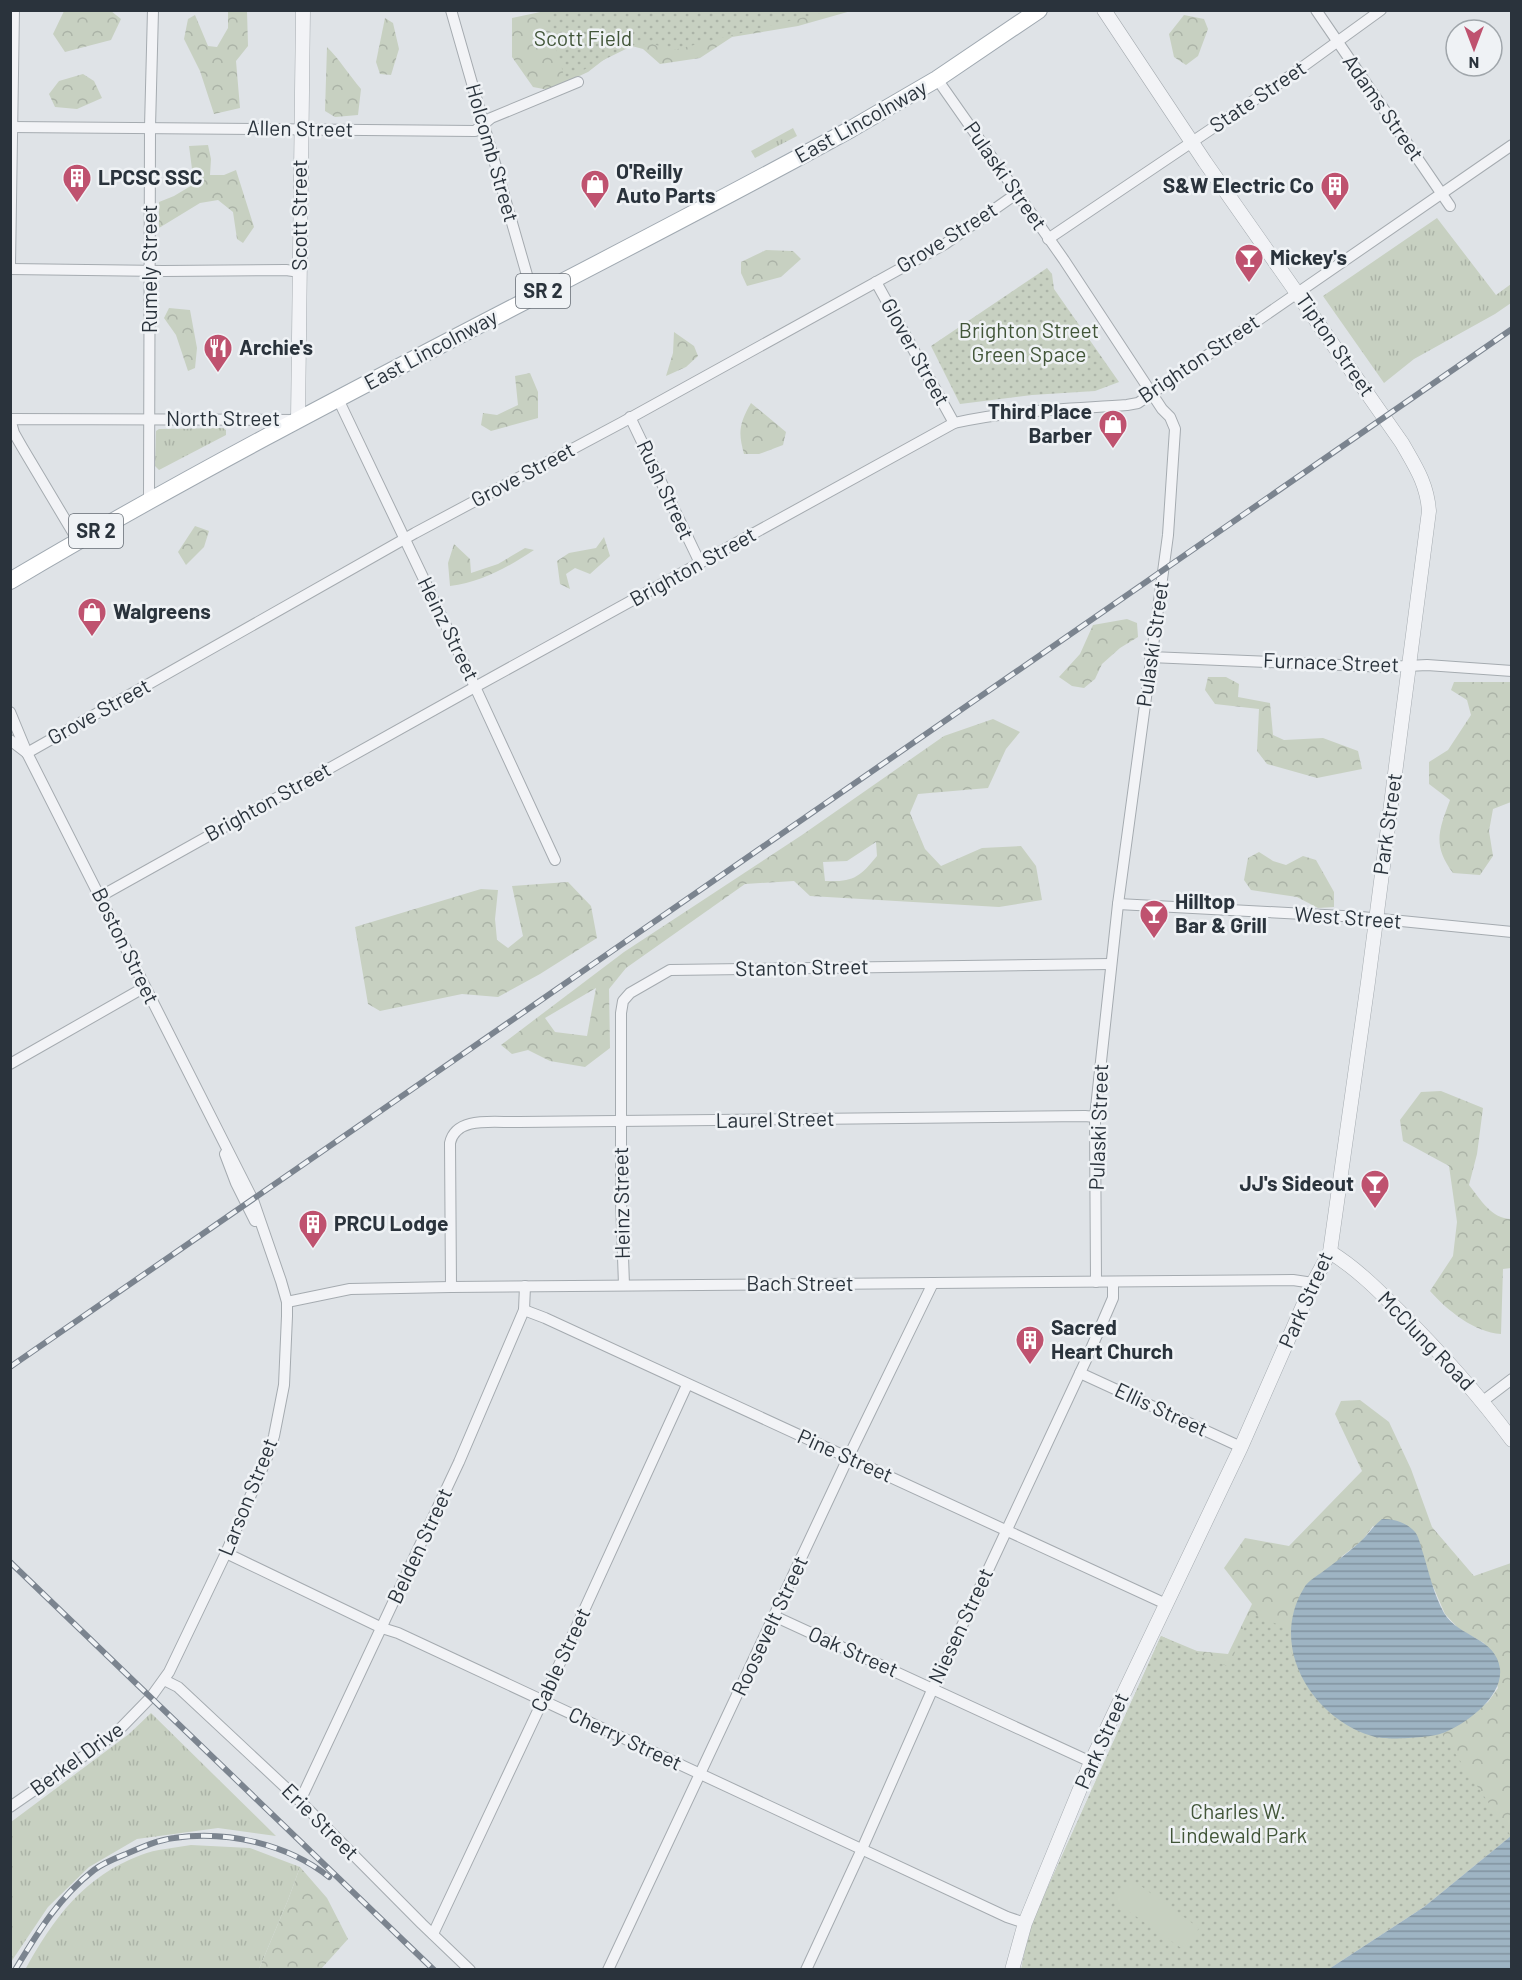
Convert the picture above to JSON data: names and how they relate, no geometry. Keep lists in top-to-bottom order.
{
  "streets": {
    "main road": ["East Lincolnway", "SR 2"],
    "street": [
      "State Street",
      "Adams Street",
      "Allen Street",
      "Holcomb Street",
      "Pulaski Street",
      "Scott Street",
      "Grove Street",
      "Rumely Street",
      "Tipton Street",
      "Glover Street",
      "Brighton Street",
      "North Street",
      "Rush Street",
      "Heinz Street",
      "Furnace Street",
      "Park Street",
      "West Street",
      "Boston Street",
      "Stanton Street",
      "Laurel Street",
      "Bach Street",
      "McClung Road",
      "Ellis Street",
      "Pine Street",
      "Larson Street",
      "Belden Street",
      "Roosevelt Street",
      "Niesen Street",
      "Oak Street",
      "Cable Street",
      "Cherry Street",
      "Berkel Drive",
      "Erie Street"
    ]
  },
  "crossings": [
    ["State Street", "Adams Street"],
    ["State Street", "Tipton Street"],
    ["Adams Street", "Brighton Street"],
    ["East Lincolnway", "Holcomb Street"],
    ["East Lincolnway", "Pulaski Street"],
    ["East Lincolnway", "Scott Street"],
    ["East Lincolnway", "North Street"],
    ["East Lincolnway", "Heinz Street"],
    ["Allen Street", "Holcomb Street"],
    ["Allen Street", "Scott Street"],
    ["Allen Street", "Rumely Street"],
    ["Pulaski Street", "Grove Street"],
    ["Pulaski Street", "Brighton Street"],
    ["Pulaski Street", "Furnace Street"],
    ["Pulaski Street", "West Street"],
    ["Pulaski Street", "Stanton Street"],
    ["Pulaski Street", "Laurel Street"],
    ["Pulaski Street", "Bach Street"],
    ["Scott Street", "North Street"],
    ["Grove Street", "Glover Street"],
    ["Grove Street", "Rush Street"],
    ["Grove Street", "Heinz Street"],
    ["Grove Street", "Boston Street"],
    ["Rumely Street", "North Street"],
    ["Tipton Street", "Brighton Street"],
    ["Tipton Street", "Park Street"],
    ["Glover Street", "Brighton Street"],
    ["Brighton Street", "Rush Street"],
    ["Brighton Street", "Heinz Street"],
    ["Brighton Street", "Boston Street"],
    ["Heinz Street", "Stanton Street"],
    ["Heinz Street", "Laurel Street"],
    ["Heinz Street", "Bach Street"],
    ["Furnace Street", "Park Street"],
    ["Park Street", "West Street"],
    ["Park Street", "Bach Street"],
    ["Park Street", "McClung Road"],
    ["Park Street", "Ellis Street"],
    ["Park Street", "Pine Street"],
    ["Park Street", "Oak Street"],
    ["Park Street", "Cherry Street"],
    ["Boston Street", "Bach Street"],
    ["Boston Street", "Larson Street"],
    ["Stanton Street", "Laurel Street"],
    ["Laurel Street", "Bach Street"],
    ["Bach Street", "Larson Street"],
    ["Bach Street", "Belden Street"],
    ["Bach Street", "Roosevelt Street"],
    ["Bach Street", "Niesen Street"],
    ["Ellis Street", "Niesen Street"],
    ["Pine Street", "Belden Street"],
    ["Pine Street", "Roosevelt Street"],
    ["Pine Street", "Niesen Street"],
    ["Pine Street", "Cable Street"],
    ["Larson Street", "Cherry Street"],
    ["Larson Street", "Berkel Drive"],
    ["Larson Street", "Erie Street"],
    ["Belden Street", "Cherry Street"],
    ["Belden Street", "Erie Street"],
    ["Roosevelt Street", "Oak Street"],
    ["Roosevelt Street", "Cherry Street"],
    ["Niesen Street", "Oak Street"],
    ["Niesen Street", "Cherry Street"],
    ["Cable Street", "Cherry Street"],
    ["Cable Street", "Erie Street"],
    ["Berkel Drive", "Erie Street"]
  ],
  "parks": ["Scott Field", "Brighton Street Green Space", "Charles W. Lindewald Park"],
  "places": {
    "building": [
      "LPCSC SSC",
      "S&W Electric Co",
      "PRCU Lodge",
      "Sacred Heart Church"
    ],
    "shop": ["O'Reilly Auto Parts", "Third Place Barber", "Walgreens"],
    "bar": ["Mickey's", "Hilltop Bar & Grill", "JJ's Sideout"],
    "restaurant": ["Archie's"]
  },
  "north": "bottom"
}
